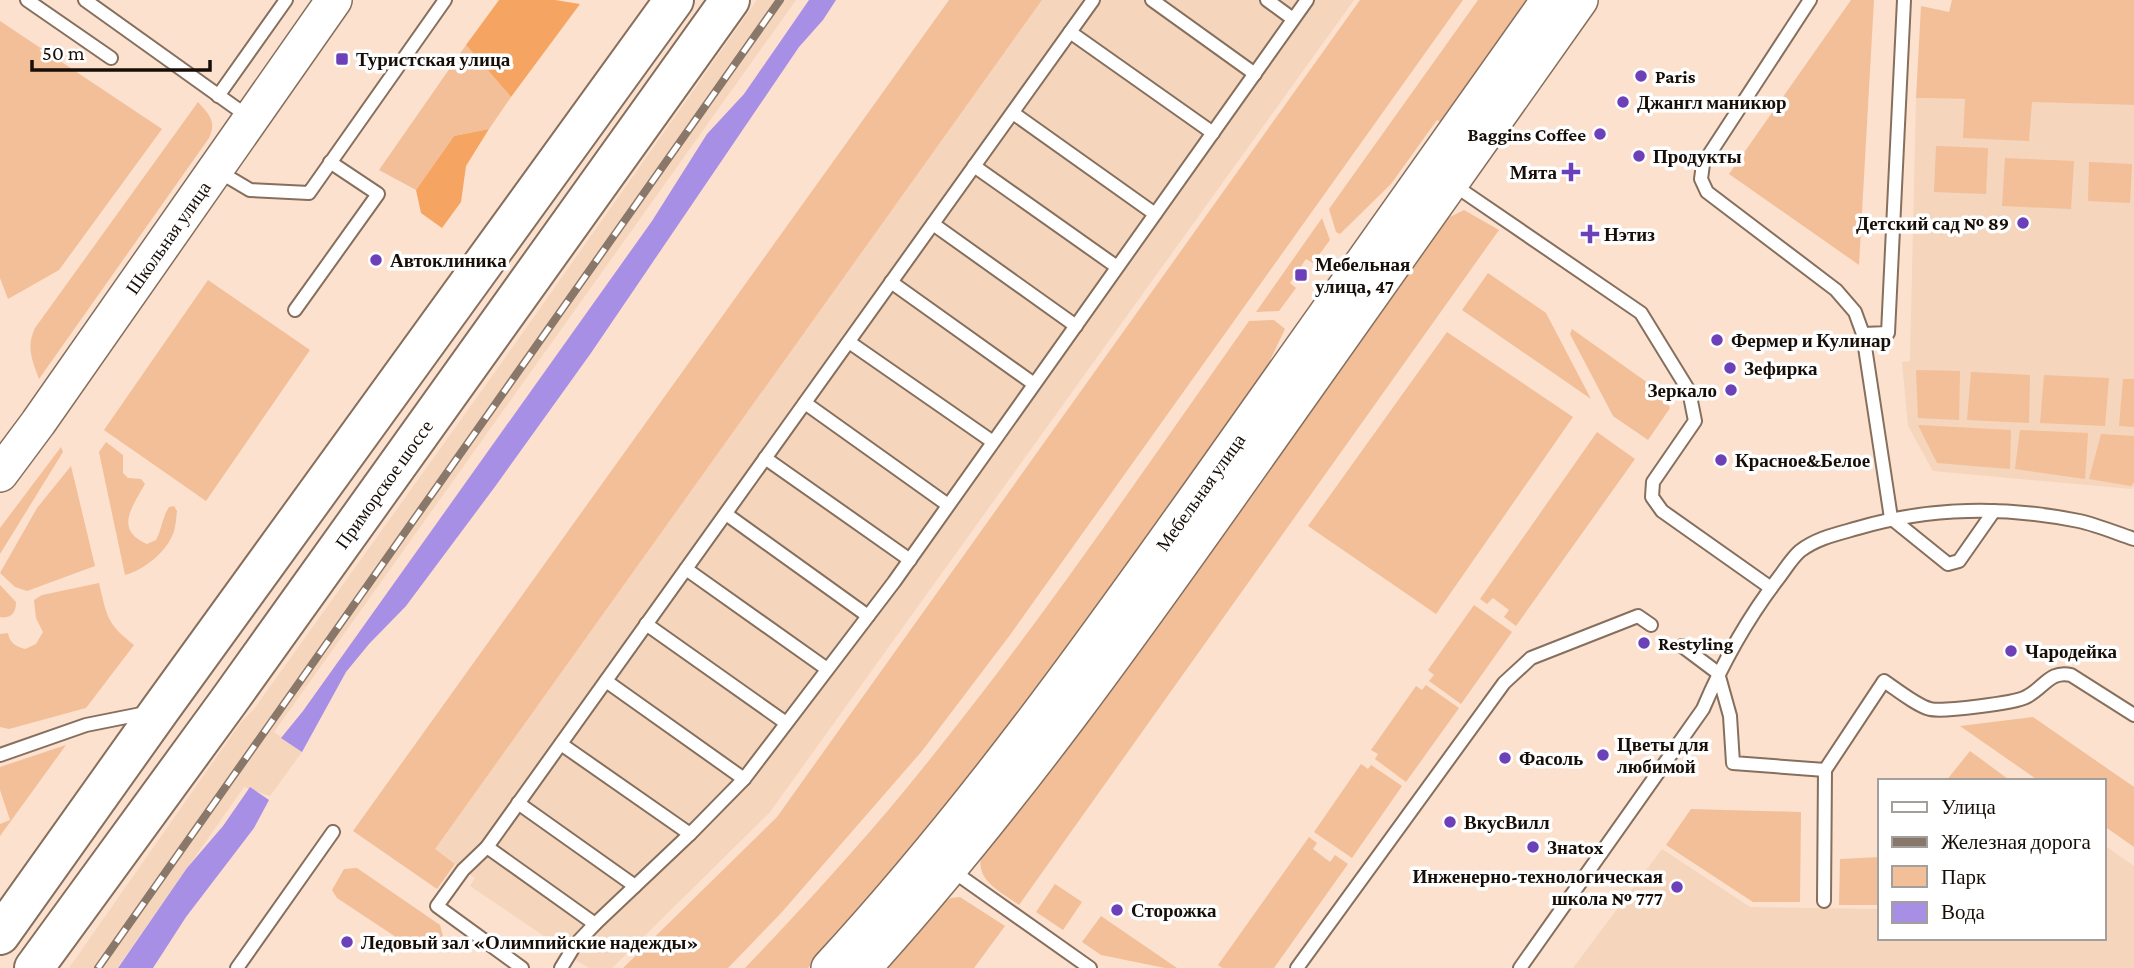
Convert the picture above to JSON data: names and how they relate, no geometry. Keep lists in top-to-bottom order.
{
  "streets": {
    "main road": ["Приморское шоссе"],
    "street": ["Школьная улица", "Мебельная улица"]
  },
  "places": {
    "transit": ["Туристская улица", "Мебельная улица, 47"],
    "other": [
      "Paris",
      "Джангл маникюр",
      "Baggins Coffee",
      "Продукты",
      "Детский сад № 89",
      "Автоклиника",
      "Фермер и Кулинар",
      "Зефирка",
      "Зеркало",
      "Красное&Белое",
      "Restyling",
      "Чародейка",
      "Цветы для любимой",
      "Фасоль",
      "ВкусВилл",
      "Знаtox",
      "Инженерно-технологическая школа № 777",
      "Сторожка",
      "Ледовый зал «Олимпийские надежды»"
    ],
    "health": ["Мята", "Нэтиз"]
  },
  "legend": [
    "Улица",
    "Железная дорога",
    "Парк",
    "Вода"
  ],
  "scale_bar": "50 m"
}
